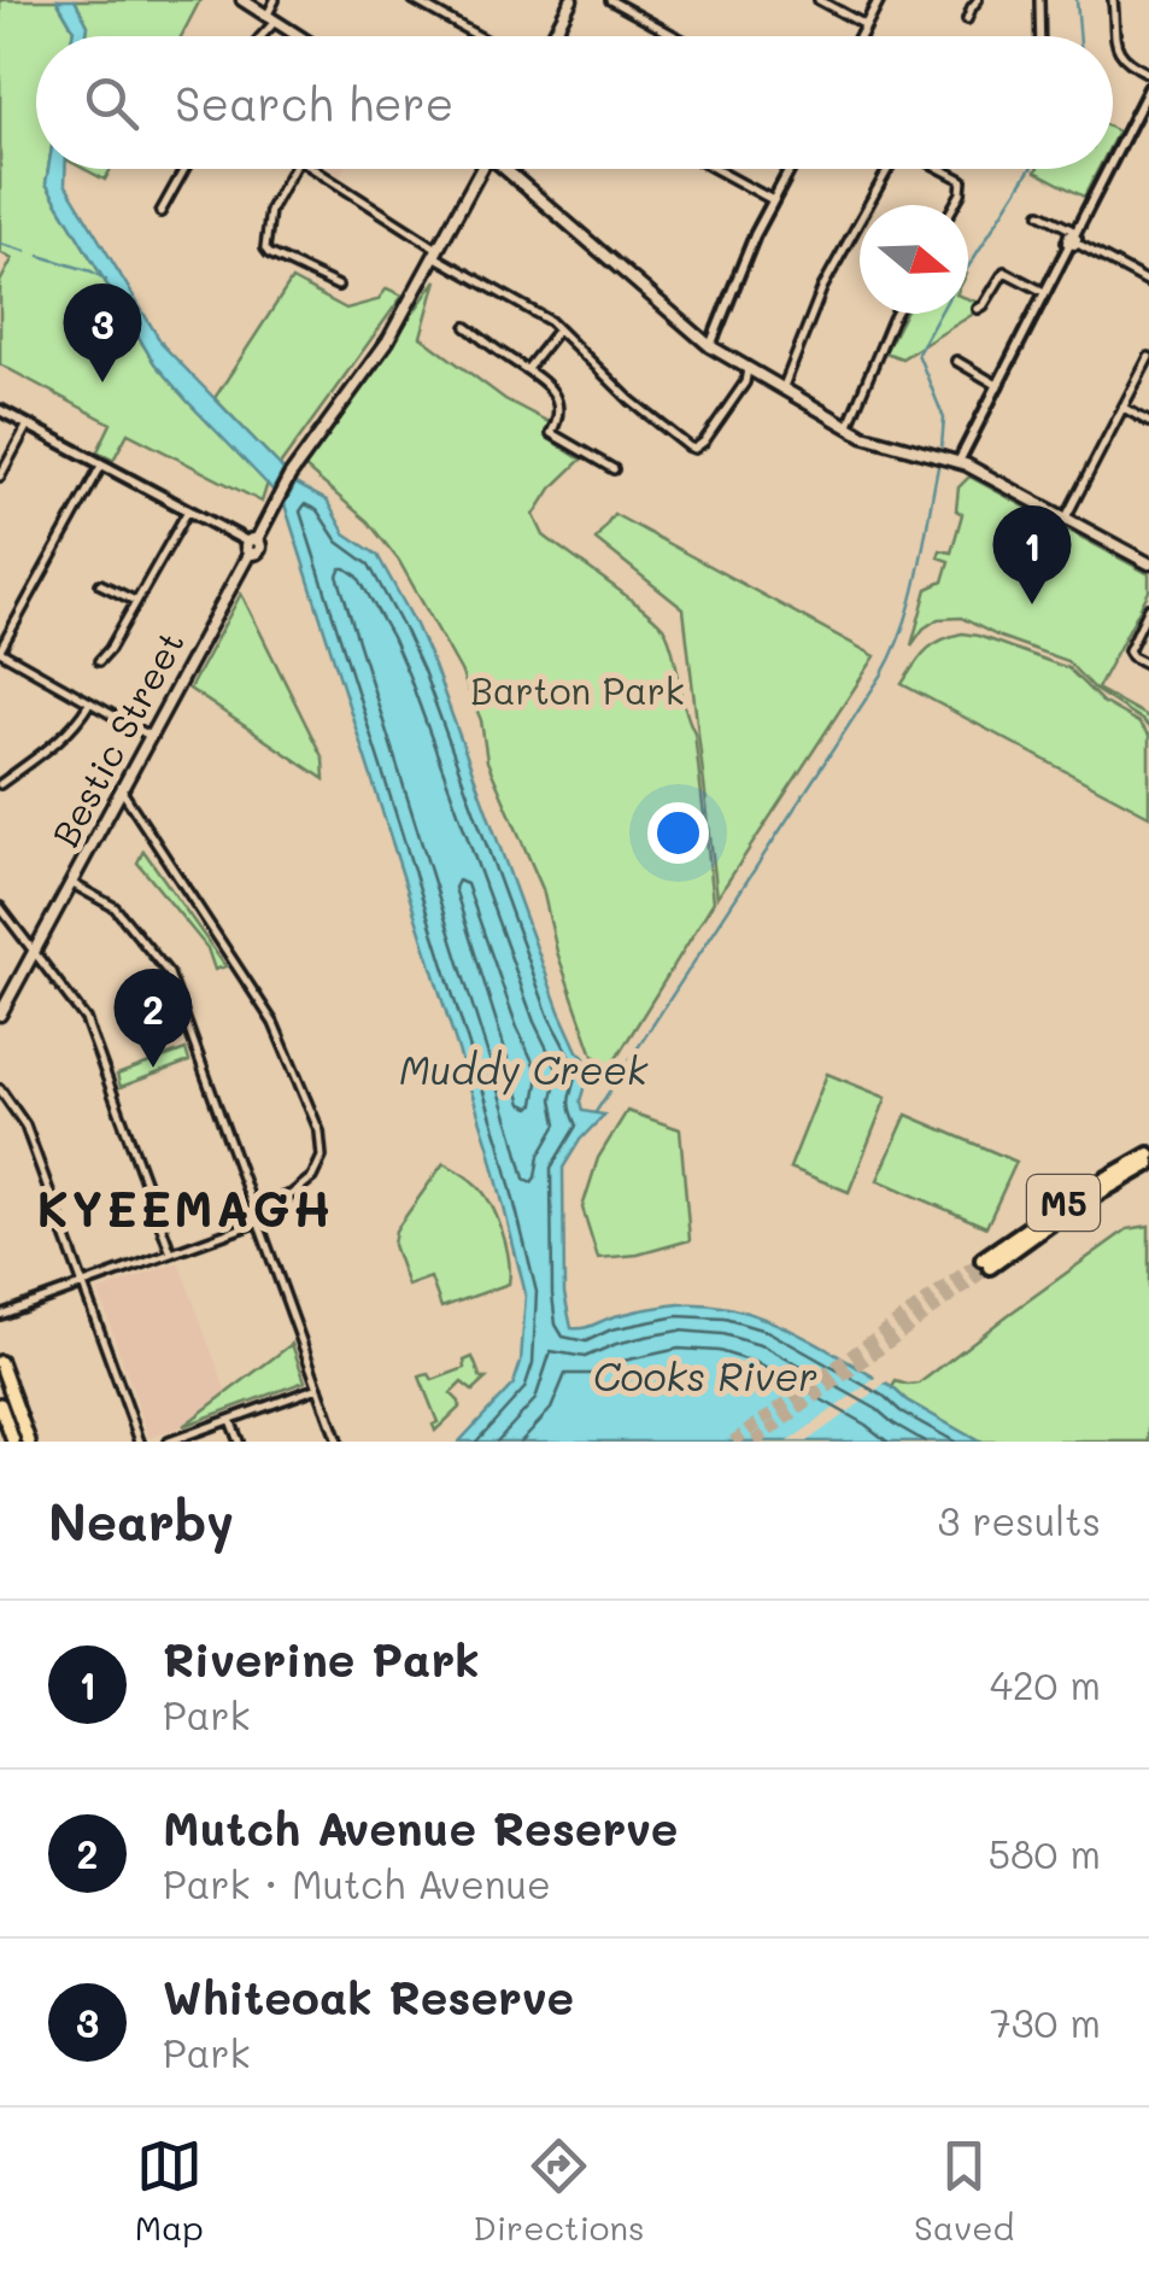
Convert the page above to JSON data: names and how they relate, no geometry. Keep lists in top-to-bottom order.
{
  "streets": {
    "highway": ["M5"],
    "main road": ["Bestic Street"]
  },
  "districts": ["KYEEMAGH"],
  "water": ["Muddy Creek", "Cooks River"],
  "parks": ["Barton Park"],
  "north": "right",
  "page": {
    "search": "Search here",
    "pins": ["3", "1", "2"],
    "heading": ["Nearby", "3 results"],
    "list": [
      {
        "mark": "1",
        "name": "Riverine Park",
        "note": "Park",
        "value": "420 m"
      },
      {
        "mark": "2",
        "name": "Mutch Avenue Reserve",
        "note": "Park · Mutch Avenue",
        "value": "580 m"
      },
      {
        "mark": "3",
        "name": "Whiteoak Reserve",
        "note": "Park",
        "value": "730 m"
      }
    ],
    "nav": ["Map", "Directions", "Saved"]
  }
}
